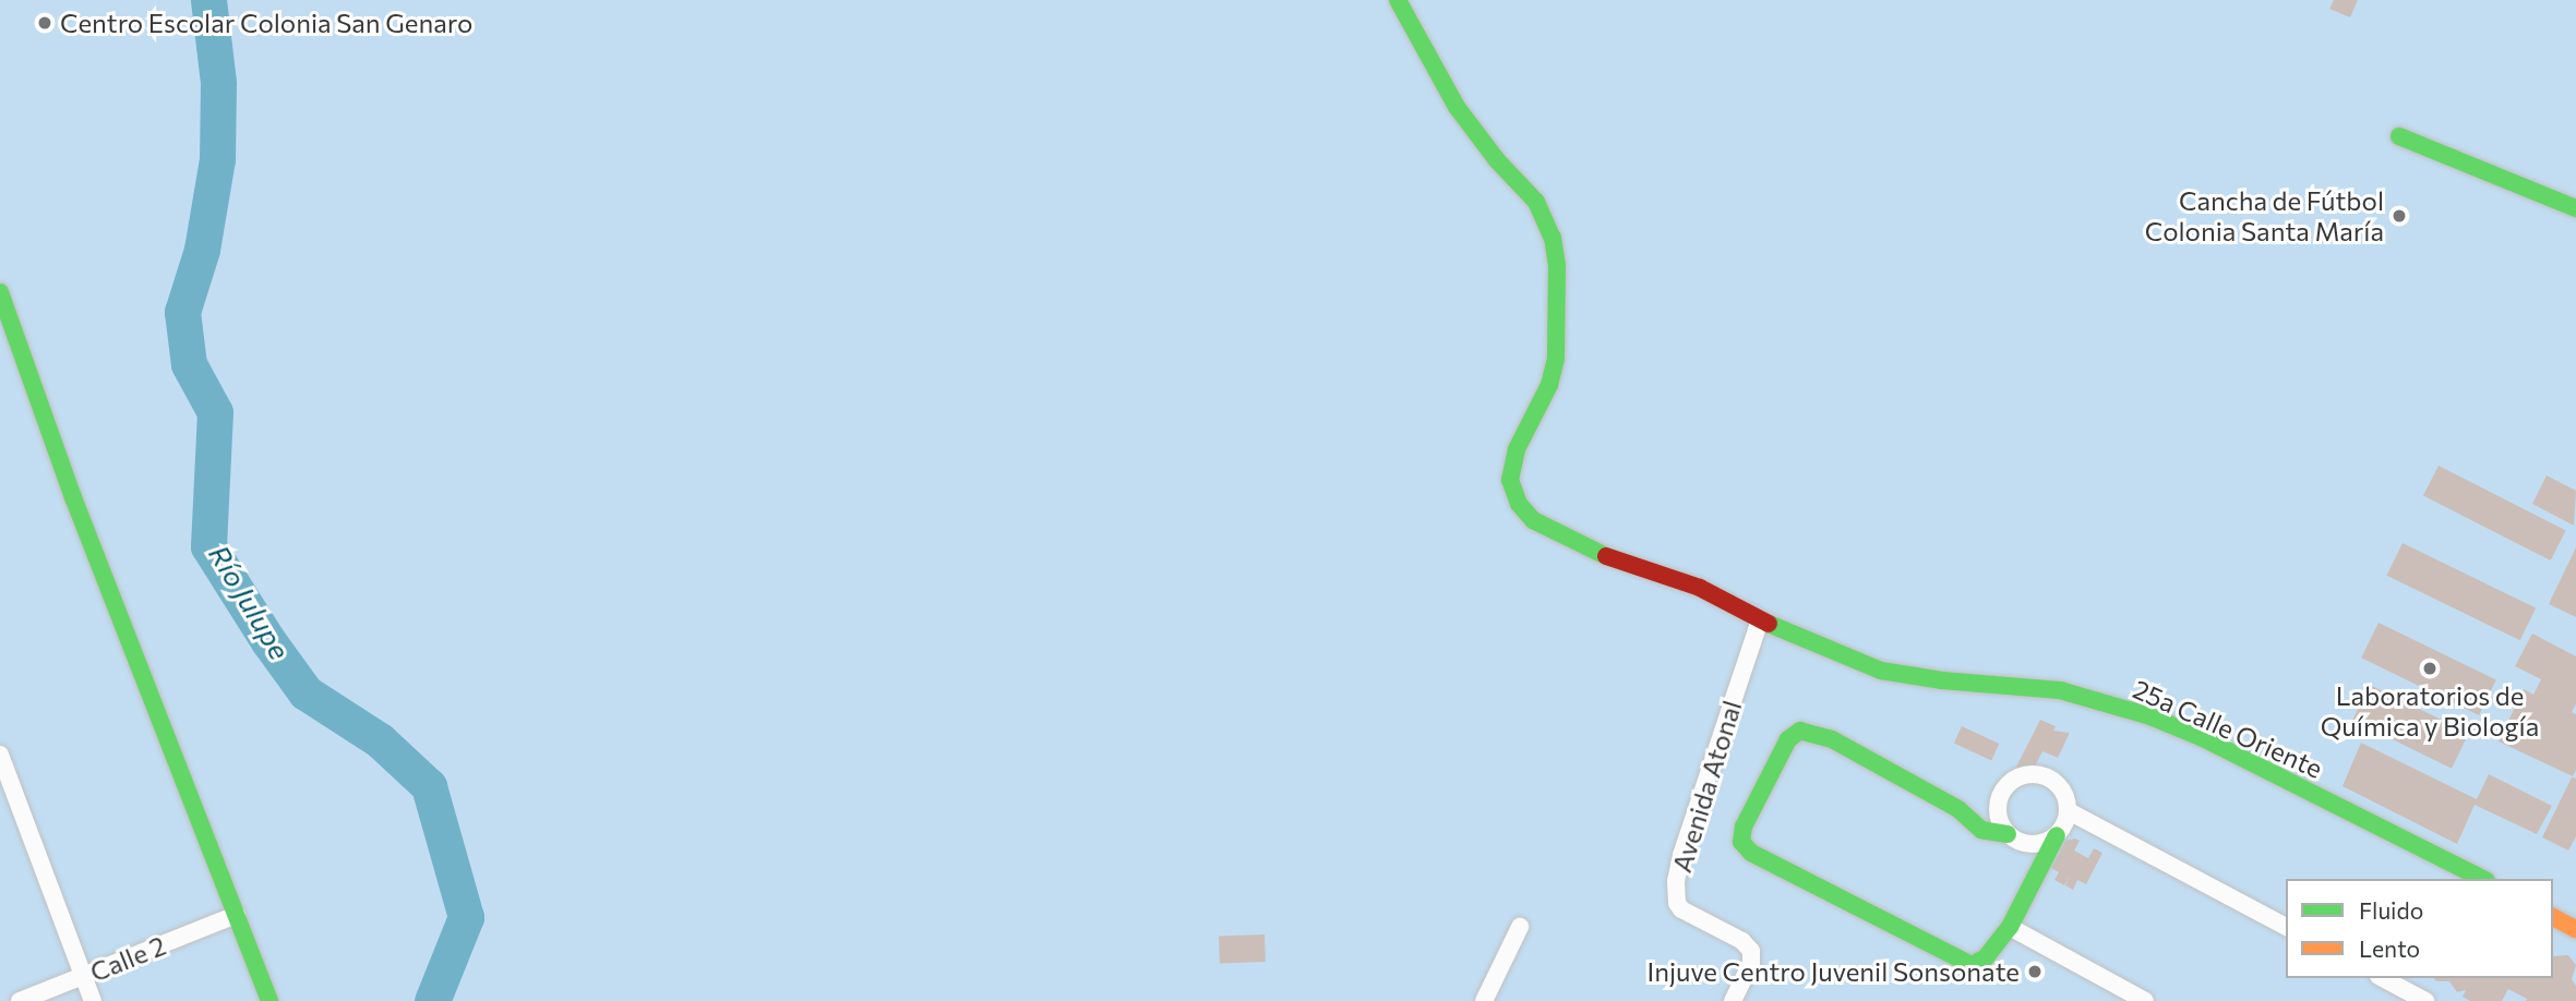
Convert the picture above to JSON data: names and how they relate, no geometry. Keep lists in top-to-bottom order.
{
  "streets": {
    "street": ["25a Calle Oriente", "Avenida Atonal", "Calle 2"]
  },
  "crossings": [
    ["25a Calle Oriente", "Avenida Atonal"]
  ],
  "water": ["Río Julupe"],
  "places": [
    "Centro Escolar Colonia San Genaro",
    "Cancha de Fútbol Colonia Santa María",
    "Laboratorios de Química y Biología",
    "Injuve Centro Juvenil Sonsonate"
  ],
  "legend": ["Fluido", "Lento"]
}
